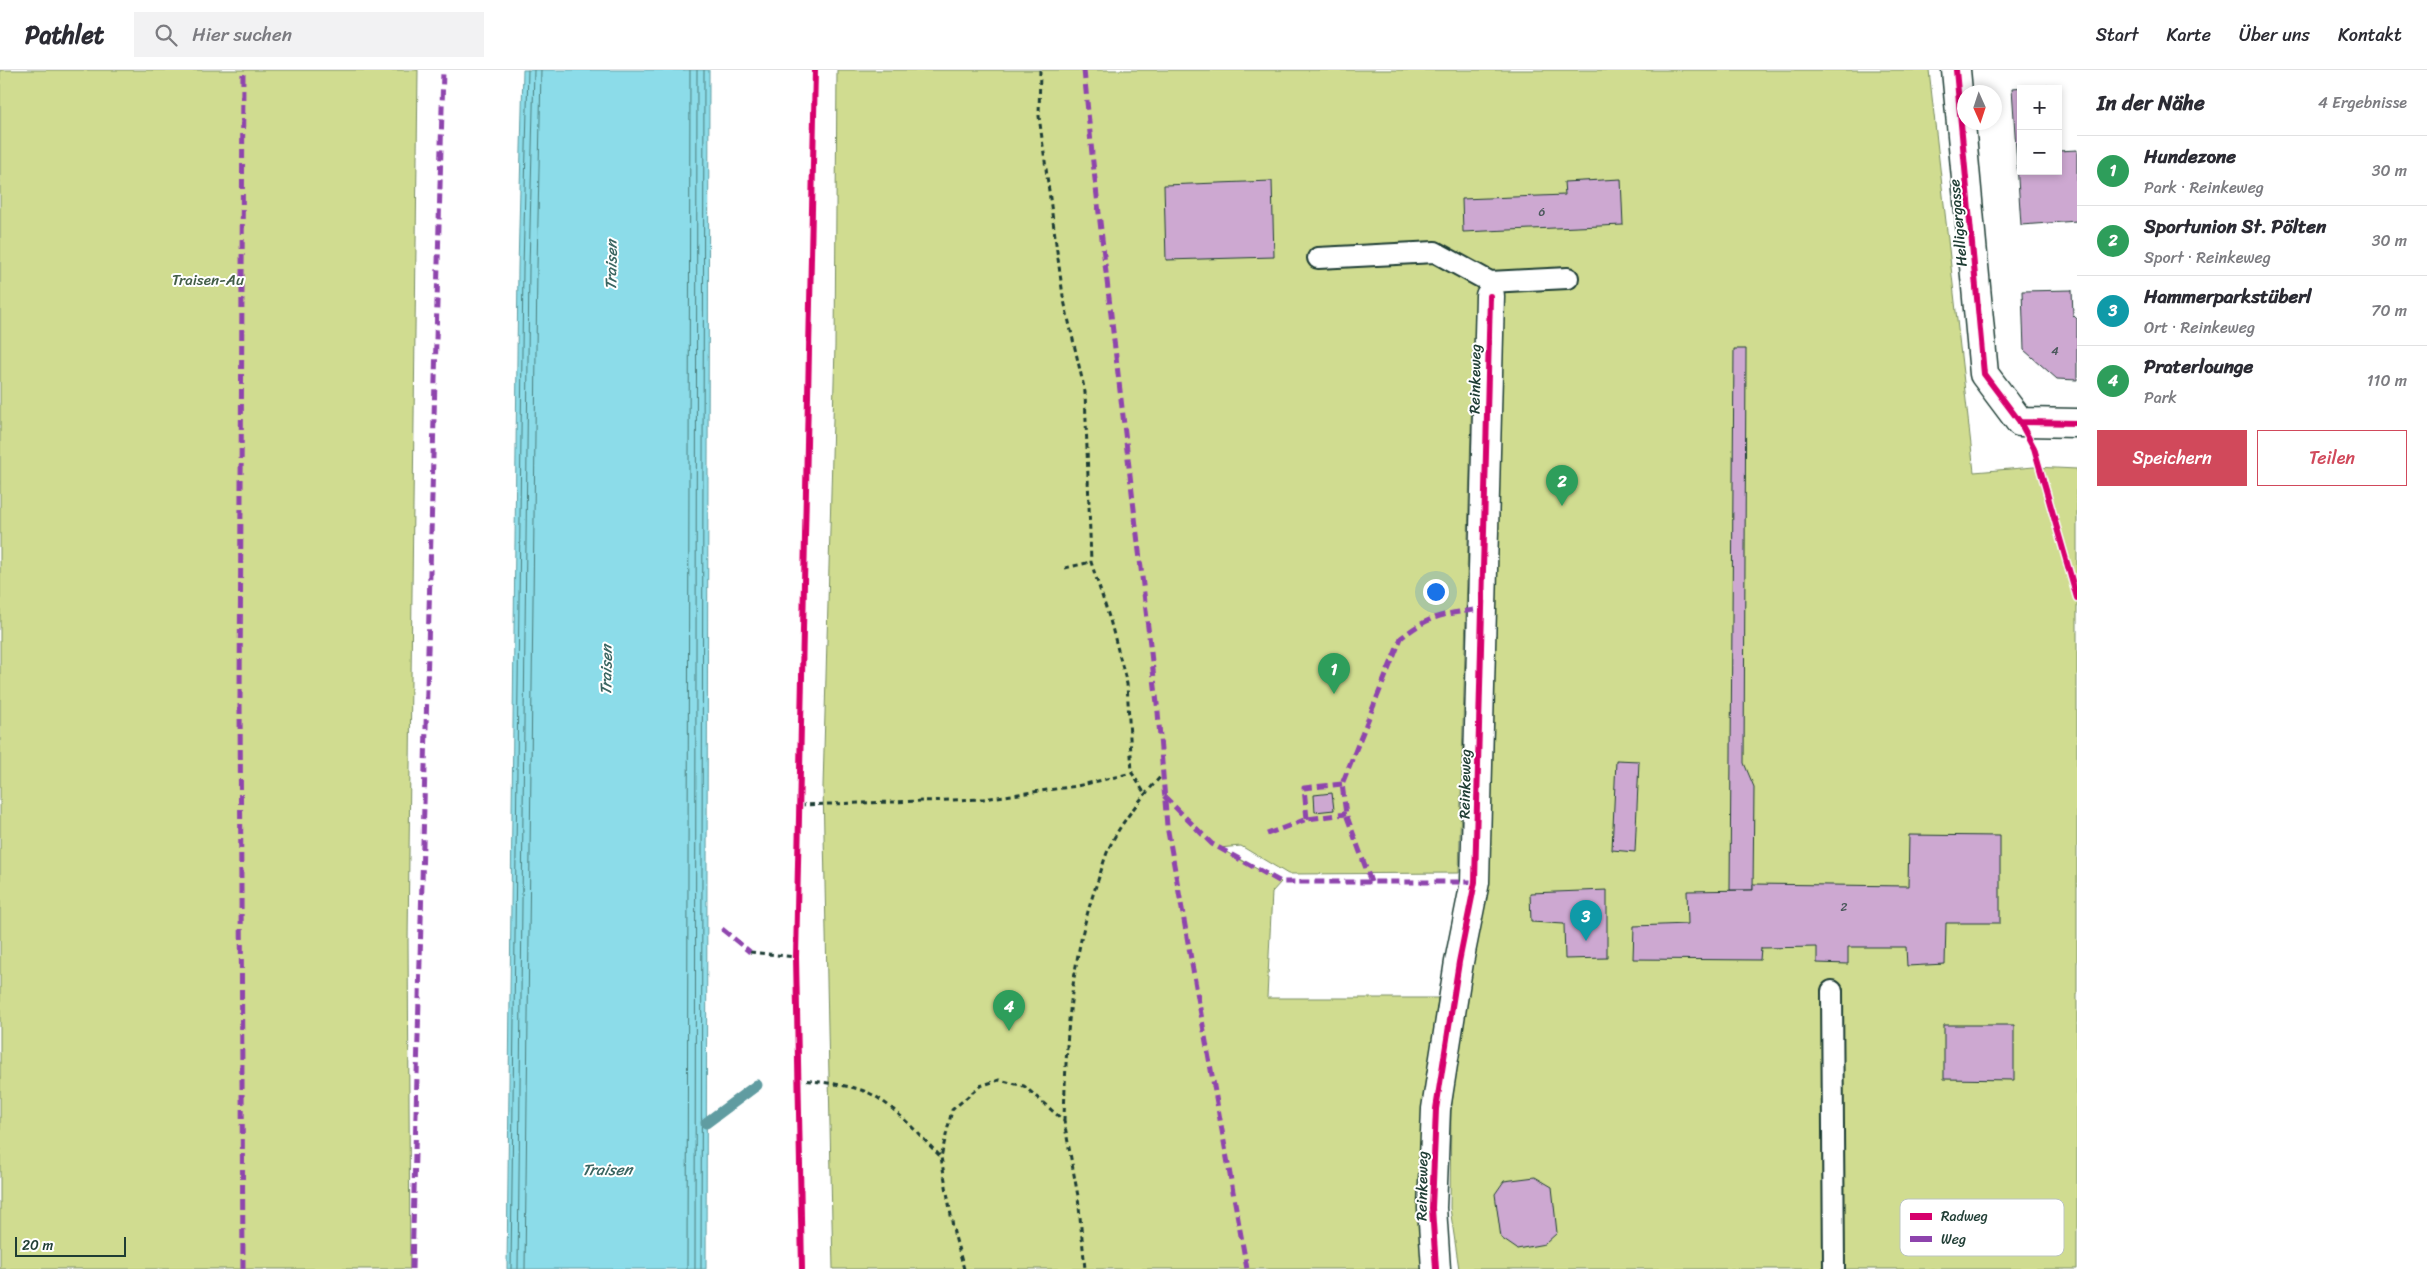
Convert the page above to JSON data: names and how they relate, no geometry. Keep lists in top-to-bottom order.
{
  "streets": {
    "street": ["Helligergasse", "Reinkeweg"]
  },
  "water": ["Traisen"],
  "parks": ["Traisen-Au"],
  "house_numbers": ["6", "4", "2"],
  "legend": ["Radweg", "Weg"],
  "scale_bar": "20 m",
  "north": "bottom",
  "page": {
    "header": "Pathlet",
    "search": "Hier suchen",
    "nav": [
      "Start",
      "Karte",
      "Über uns",
      "Kontakt"
    ],
    "heading": ["In der Nähe", "4 Ergebnisse"],
    "map_buttons": ["+", "−"],
    "list": [
      {
        "mark": "1",
        "name": "Hundezone",
        "note": "Park · Reinkeweg",
        "value": "30 m"
      },
      {
        "mark": "2",
        "name": "Sportunion St. Pölten",
        "note": "Sport · Reinkeweg",
        "value": "30 m"
      },
      {
        "mark": "3",
        "name": "Hammerparkstüberl",
        "note": "Ort · Reinkeweg",
        "value": "70 m"
      },
      {
        "mark": "4",
        "name": "Praterlounge",
        "note": "Park",
        "value": "110 m"
      }
    ],
    "buttons": ["Speichern", "Teilen"],
    "pins": [
      "2",
      "1",
      "3",
      "4"
    ],
    "scale": "20 m"
  }
}
